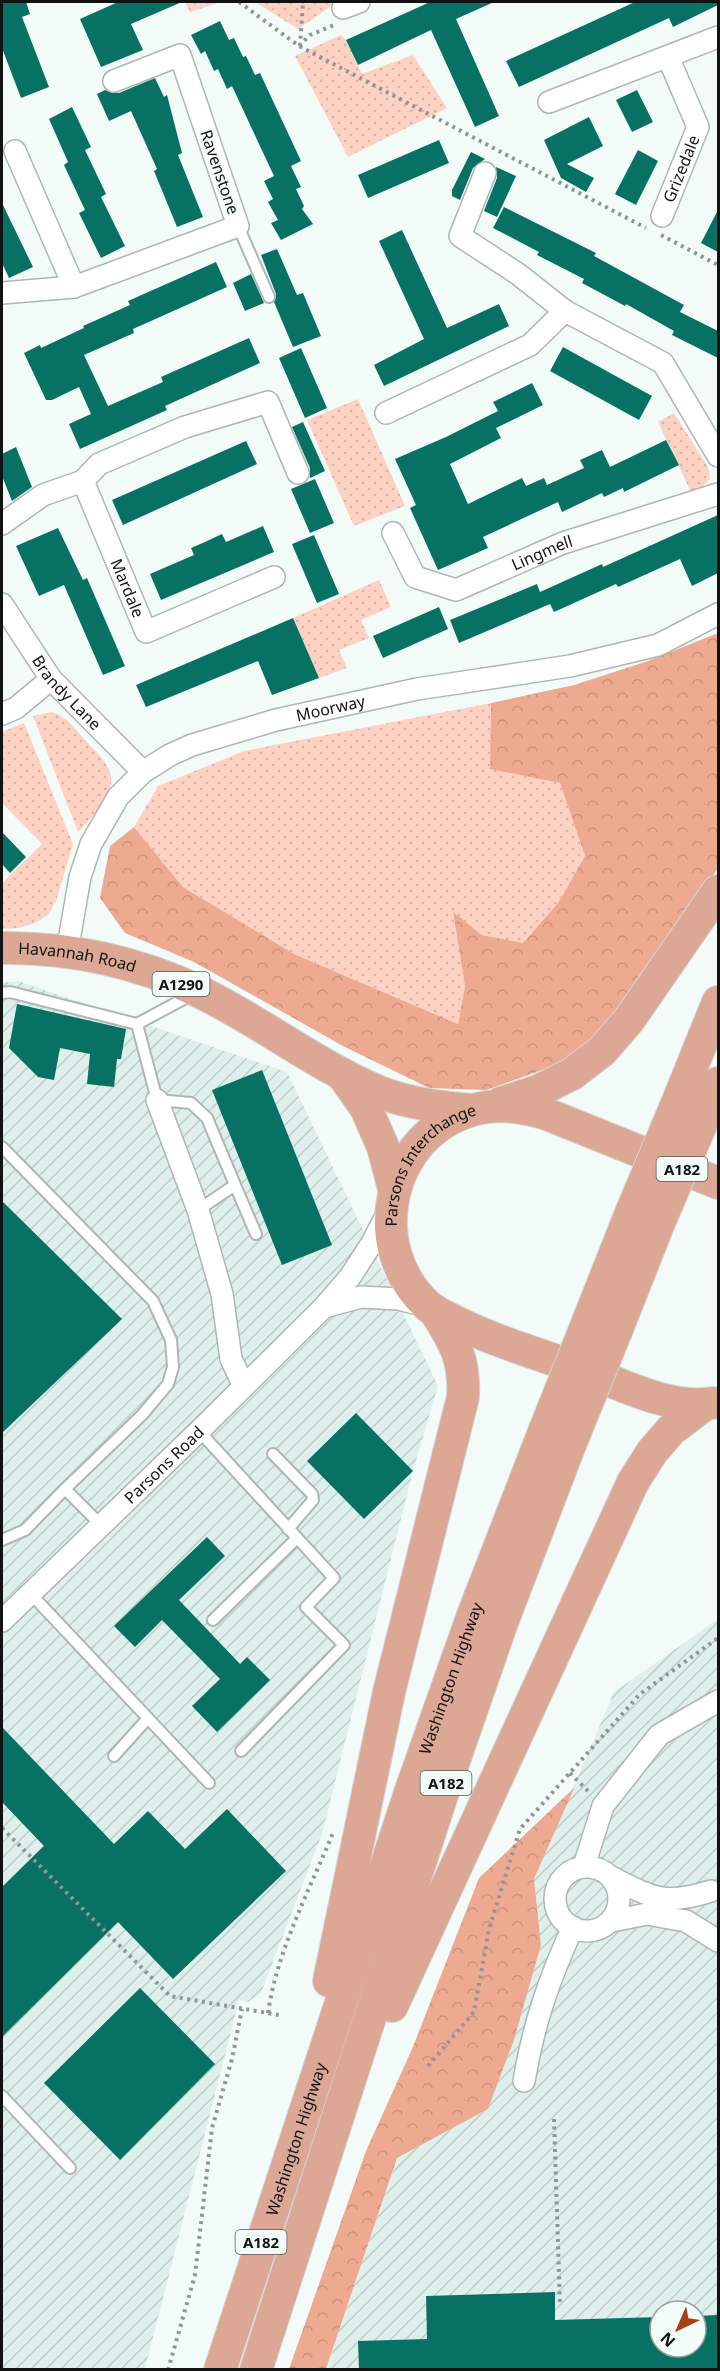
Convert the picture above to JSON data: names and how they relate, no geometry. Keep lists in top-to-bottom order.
{
  "streets": {
    "main road": [
      "Havannah Road",
      "A1290",
      "A182",
      "Parsons Interchange",
      "Washington Highway"
    ],
    "street": [
      "Grizedale",
      "Ravenstone",
      "Lingmell",
      "Mardale",
      "Brandy Lane",
      "Moorway",
      "Parsons Road"
    ]
  },
  "crossings": [
    ["Brandy Lane", "Moorway"],
    ["Moorway", "Havannah Road"],
    ["Havannah Road", "Parsons Interchange"],
    ["Havannah Road", "Parsons Road"],
    ["Parsons Interchange", "Parsons Road"]
  ],
  "north": "bottom left"
}
